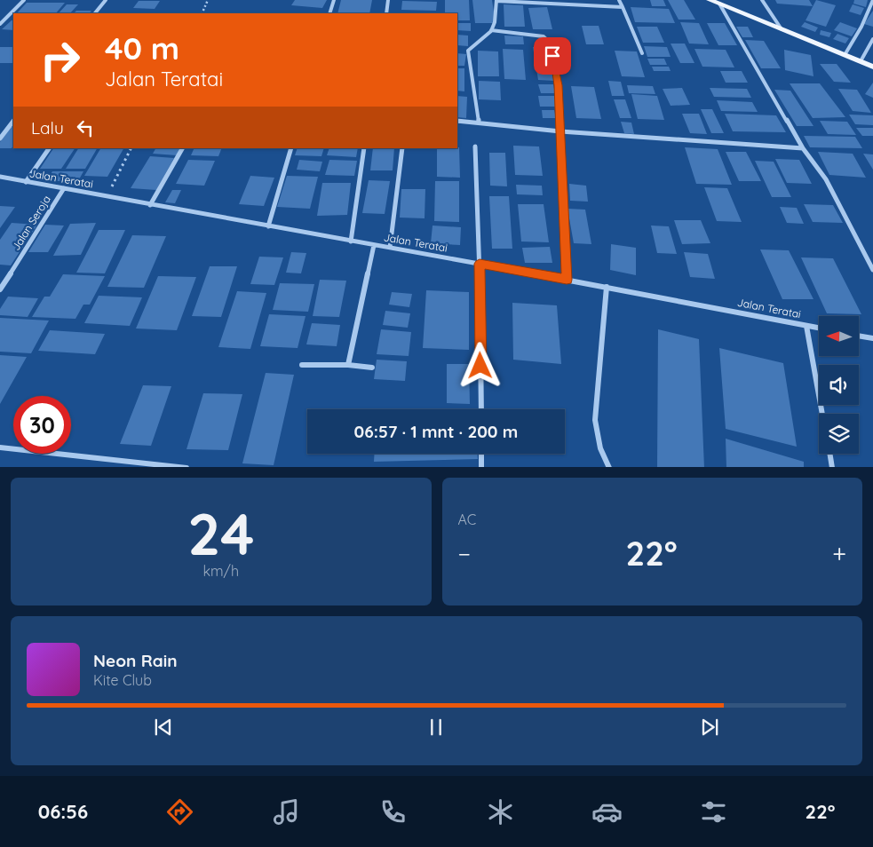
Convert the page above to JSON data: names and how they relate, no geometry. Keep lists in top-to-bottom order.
{
  "streets": {
    "street": ["Jalan Teratai", "Jalan Seroja"]
  },
  "crossings": [
    ["Jalan Teratai", "Jalan Seroja"]
  ],
  "north": "left",
  "page": {
    "turn": ["40 m", "Jalan Teratai"],
    "then": "Lalu",
    "limit": "30",
    "trip": "06:57 · 1 mnt · 200 m",
    "tile": [
      ["24", "km/h"],
      "AC"
    ],
    "heat": ["−", "22°", "+"],
    "song": ["Neon Rain", "Kite Club"],
    "tabs": ["06:56", "22°"]
  }
}
